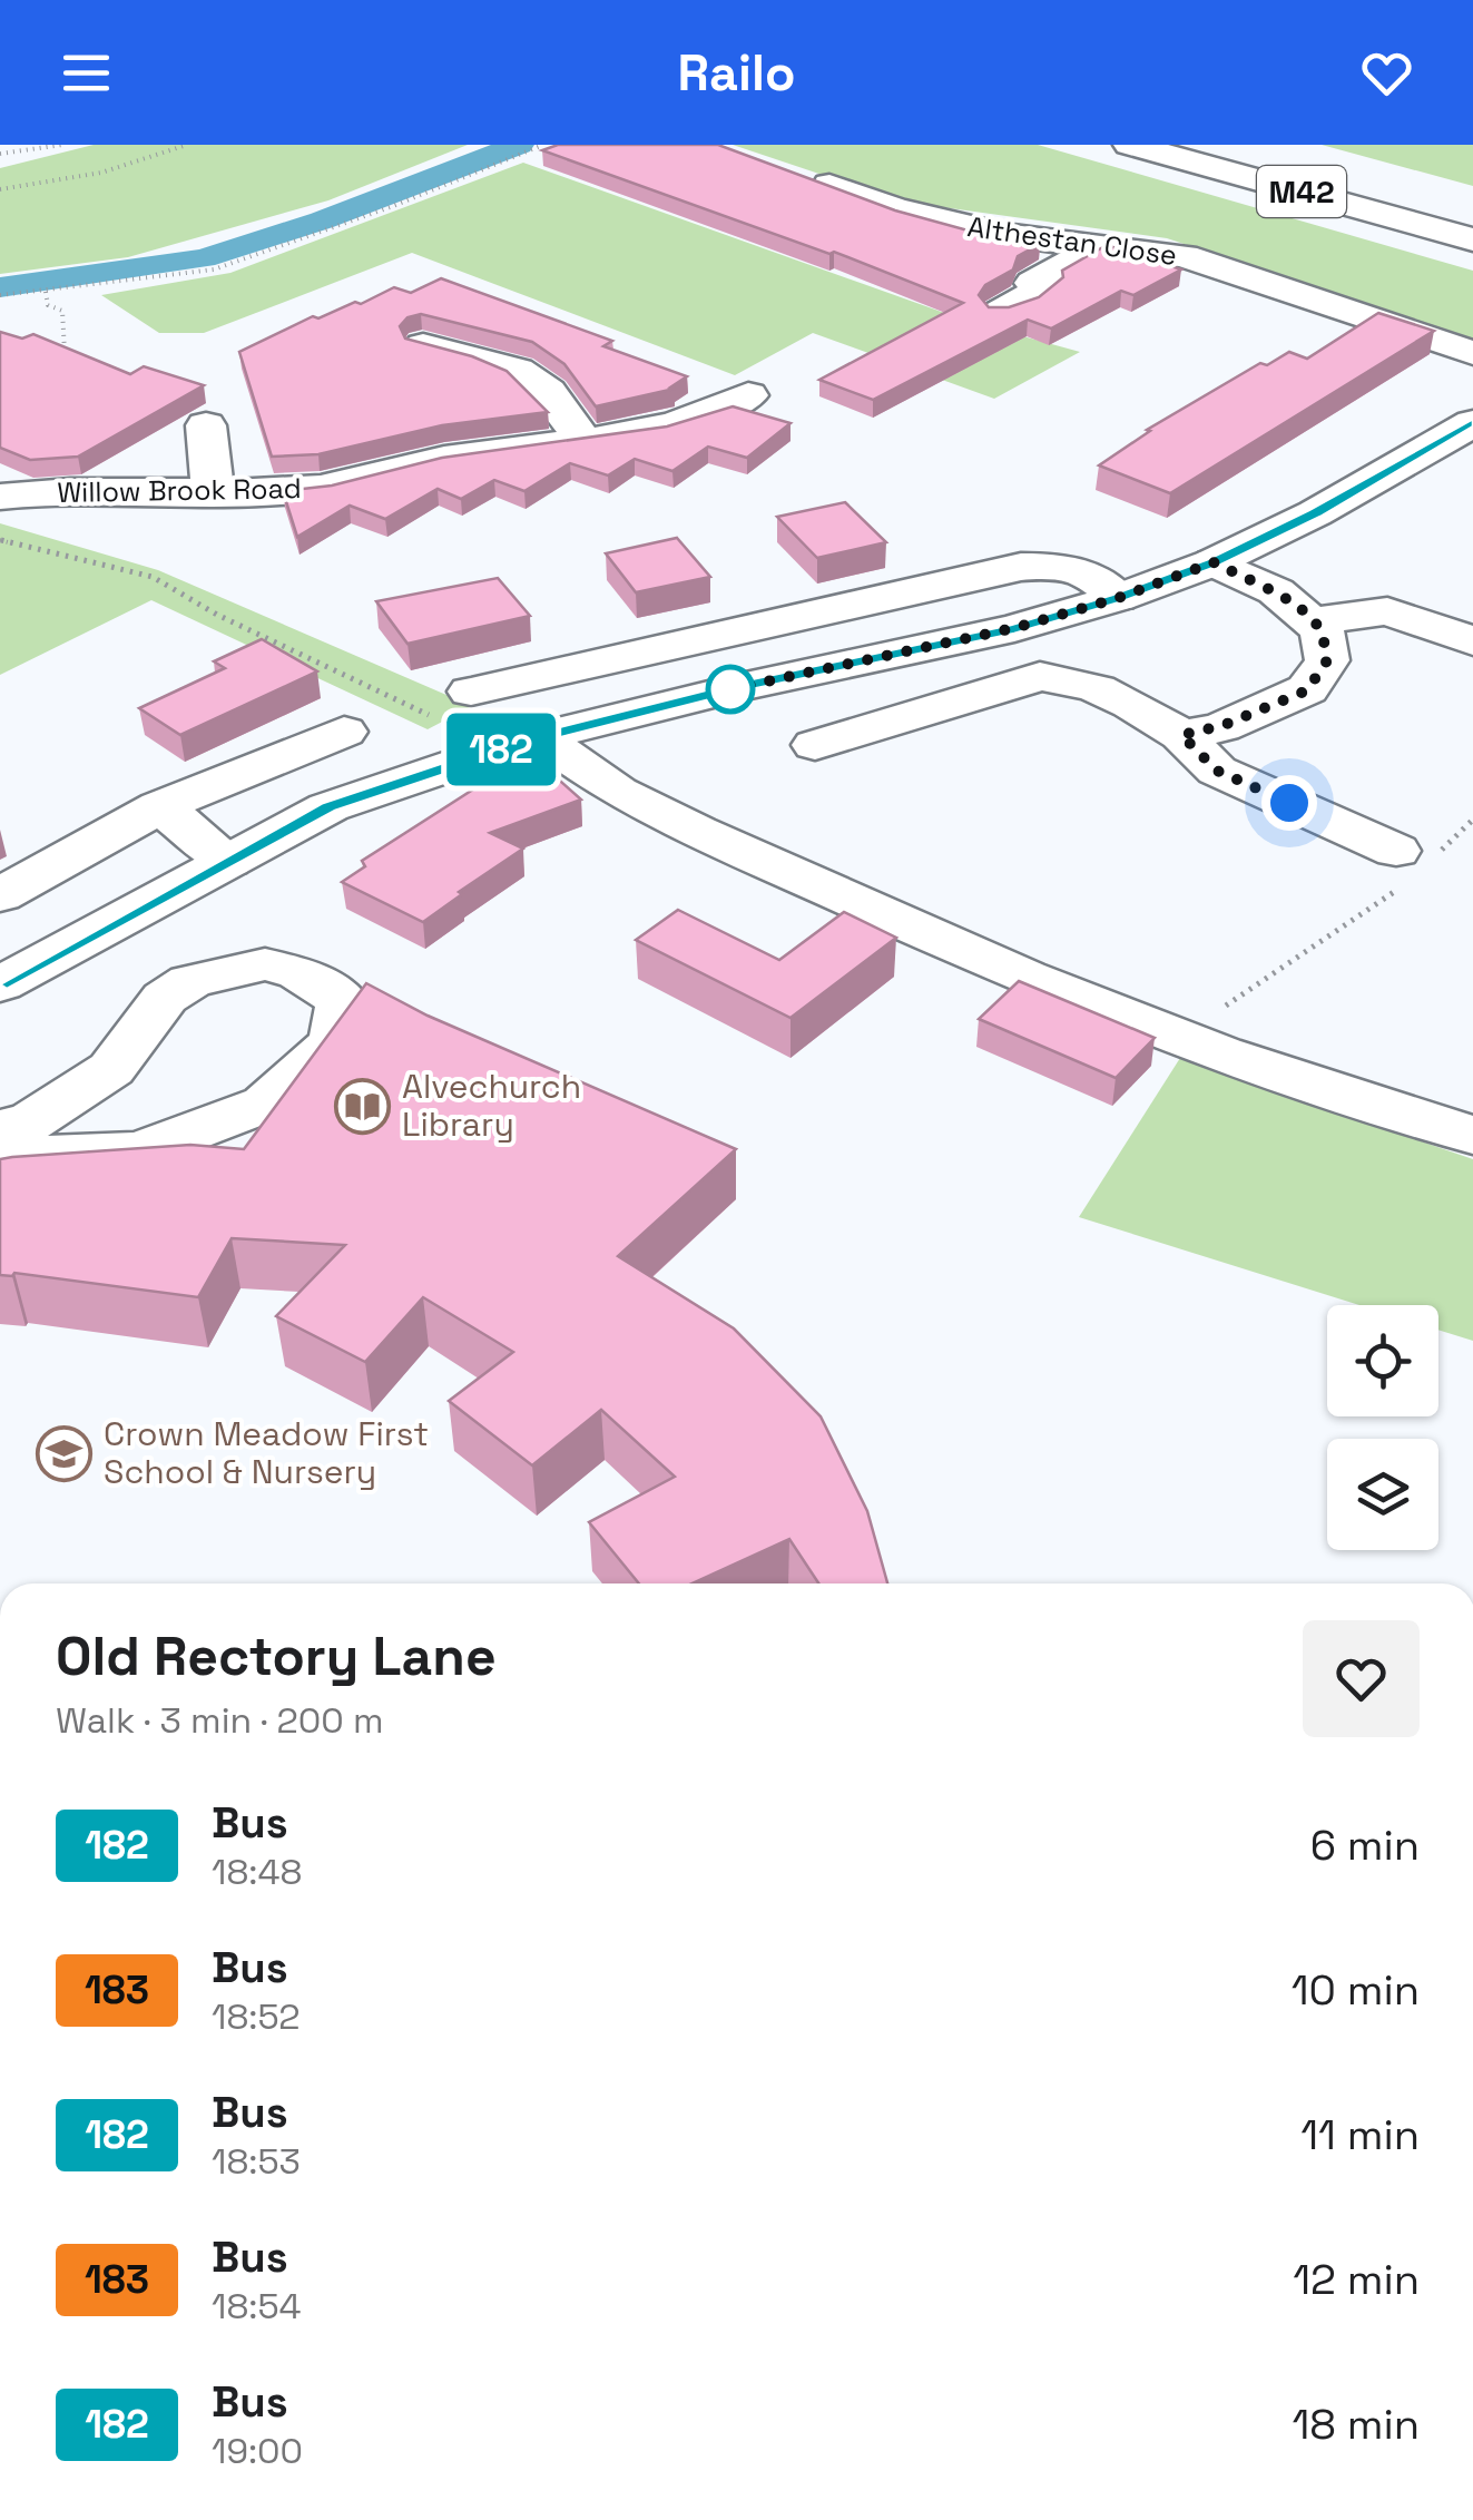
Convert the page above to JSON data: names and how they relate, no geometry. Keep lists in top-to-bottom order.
{
  "streets": {
    "main road": ["M42", "Althestan Close", "Willow Brook Road"]
  },
  "places": {
    "library": ["Alvechurch Library"],
    "school or university": ["Crown Meadow First School & Nursery"]
  },
  "lines": ["bus line 182"],
  "page": {
    "header": "Railo",
    "on_map": "182",
    "heading": ["Old Rectory Lane", "Walk · 3 min · 200 m"],
    "list": [
      {
        "mark": "182",
        "name": "Bus",
        "note": "18:48",
        "value": "6 min"
      },
      {
        "mark": "183",
        "name": "Bus",
        "note": "18:52",
        "value": "10 min"
      },
      {
        "mark": "182",
        "name": "Bus",
        "note": "18:53",
        "value": "11 min"
      },
      {
        "mark": "183",
        "name": "Bus",
        "note": "18:54",
        "value": "12 min"
      },
      {
        "mark": "182",
        "name": "Bus",
        "note": "19:00",
        "value": "18 min"
      }
    ]
  }
}
